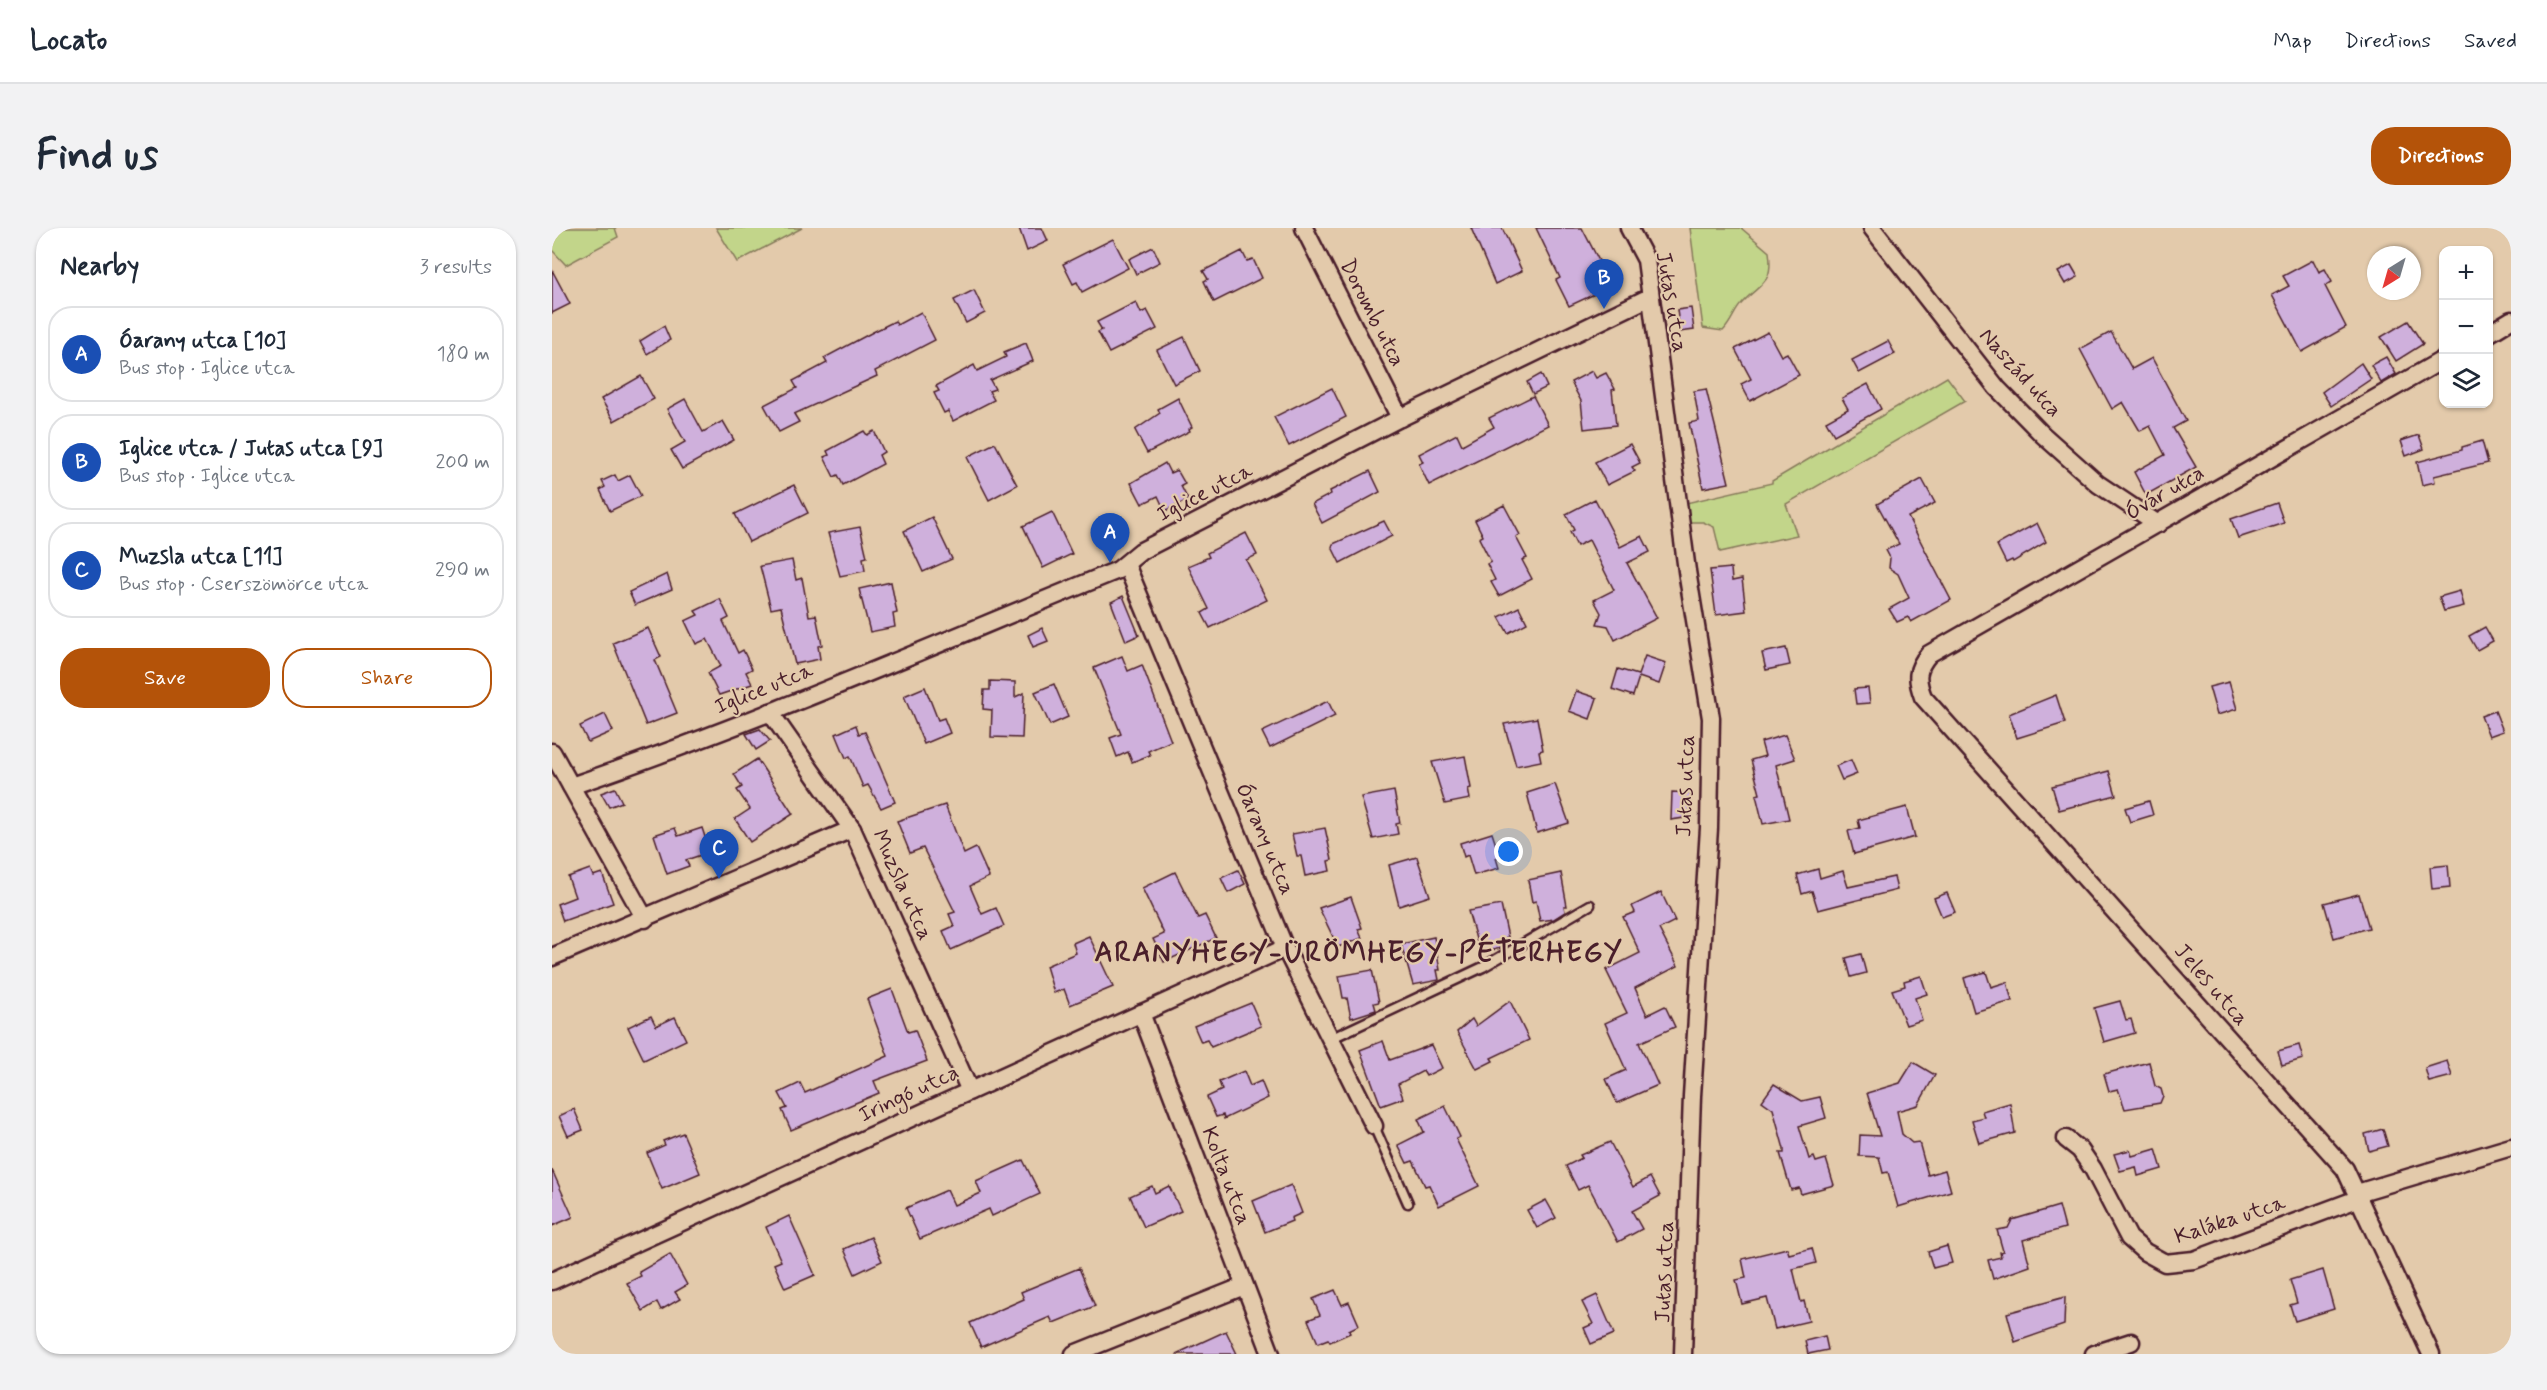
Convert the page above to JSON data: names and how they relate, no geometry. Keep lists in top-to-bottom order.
{
  "streets": {
    "street": [
      "Jutas utca",
      "Doromb utca",
      "Naszád utca",
      "Iglice utca",
      "Óvár utca",
      "Óarany utca",
      "Muzsla utca",
      "Jeles utca",
      "Iringó utca",
      "Kolta utca",
      "Kaláka utca"
    ]
  },
  "crossings": [
    ["Jutas utca", "Iglice utca"],
    ["Doromb utca", "Iglice utca"],
    ["Naszád utca", "Óvár utca"],
    ["Iglice utca", "Óarany utca"],
    ["Iglice utca", "Muzsla utca"],
    ["Óvár utca", "Jeles utca"],
    ["Óarany utca", "Iringó utca"],
    ["Muzsla utca", "Iringó utca"],
    ["Jeles utca", "Kaláka utca"],
    ["Iringó utca", "Kolta utca"]
  ],
  "districts": ["ARANYHEGY-ÜRÖMHEGY-PÉTERHEGY"],
  "north": "bottom left",
  "page": {
    "header": "Locato",
    "nav": ["Map", "Directions", "Saved"],
    "buttons": [
      "Directions",
      ["Save", "Share"]
    ],
    "title": "Find us",
    "heading": ["Nearby", "3 results"],
    "map_buttons": ["+", "−"],
    "pins": ["B", "A", "C"],
    "list": [
      {
        "mark": "A",
        "name": "Óarany utca [10]",
        "note": "Bus stop · Iglice utca",
        "value": "180 m"
      },
      {
        "mark": "B",
        "name": "Iglice utca / Jutas utca [9]",
        "note": "Bus stop · Iglice utca",
        "value": "200 m"
      },
      {
        "mark": "C",
        "name": "Muzsla utca [11]",
        "note": "Bus stop · Cserszömörce utca",
        "value": "290 m"
      }
    ]
  }
}
